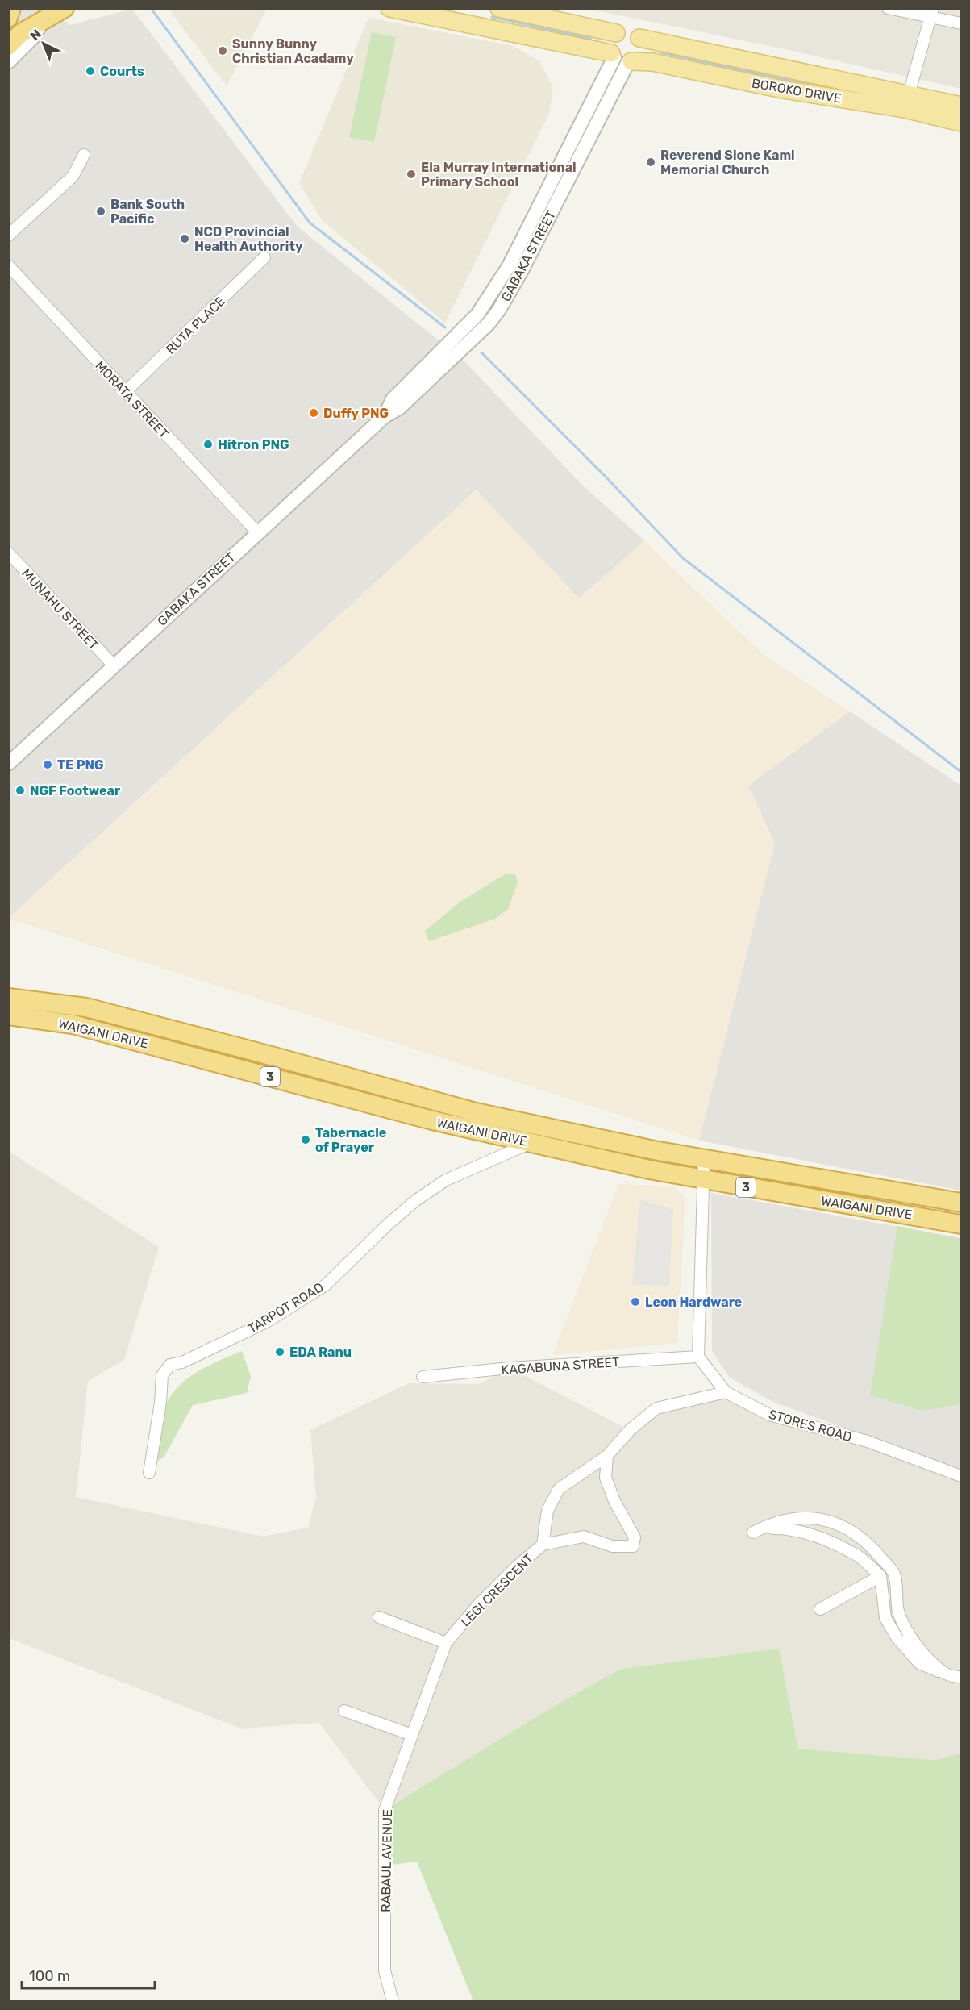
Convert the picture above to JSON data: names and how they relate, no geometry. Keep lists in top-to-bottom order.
{
  "streets": {
    "highway": ["WAIGANI DRIVE", "3"],
    "main road": ["BOROKO DRIVE"],
    "street": [
      "GABAKA STREET",
      "RUTA PLACE",
      "MORATA STREET",
      "MUNAHU STREET",
      "TARPOT ROAD",
      "KAGABUNA STREET",
      "STORES ROAD",
      "LEGI CRESCENT",
      "RABAUL AVENUE"
    ]
  },
  "crossings": [
    ["BOROKO DRIVE", "GABAKA STREET"],
    ["GABAKA STREET", "MORATA STREET"],
    ["GABAKA STREET", "MUNAHU STREET"],
    ["RUTA PLACE", "MORATA STREET"],
    ["WAIGANI DRIVE", "TARPOT ROAD"],
    ["KAGABUNA STREET", "STORES ROAD"],
    ["LEGI CRESCENT", "RABAUL AVENUE"]
  ],
  "places": [
    "Sunny Bunny Christian Acadamy",
    "Courts",
    "Reverend Sione Kami Memorial Church",
    "Ela Murray International Primary School",
    "Bank South Pacific",
    "NCD Provincial Health Authority",
    "Duffy PNG",
    "Hitron PNG",
    "TE PNG",
    "NGF Footwear",
    "Tabernacle of Prayer",
    "Leon Hardware",
    "EDA Ranu"
  ],
  "scale_bar": "100 m",
  "north": "top left"
}
